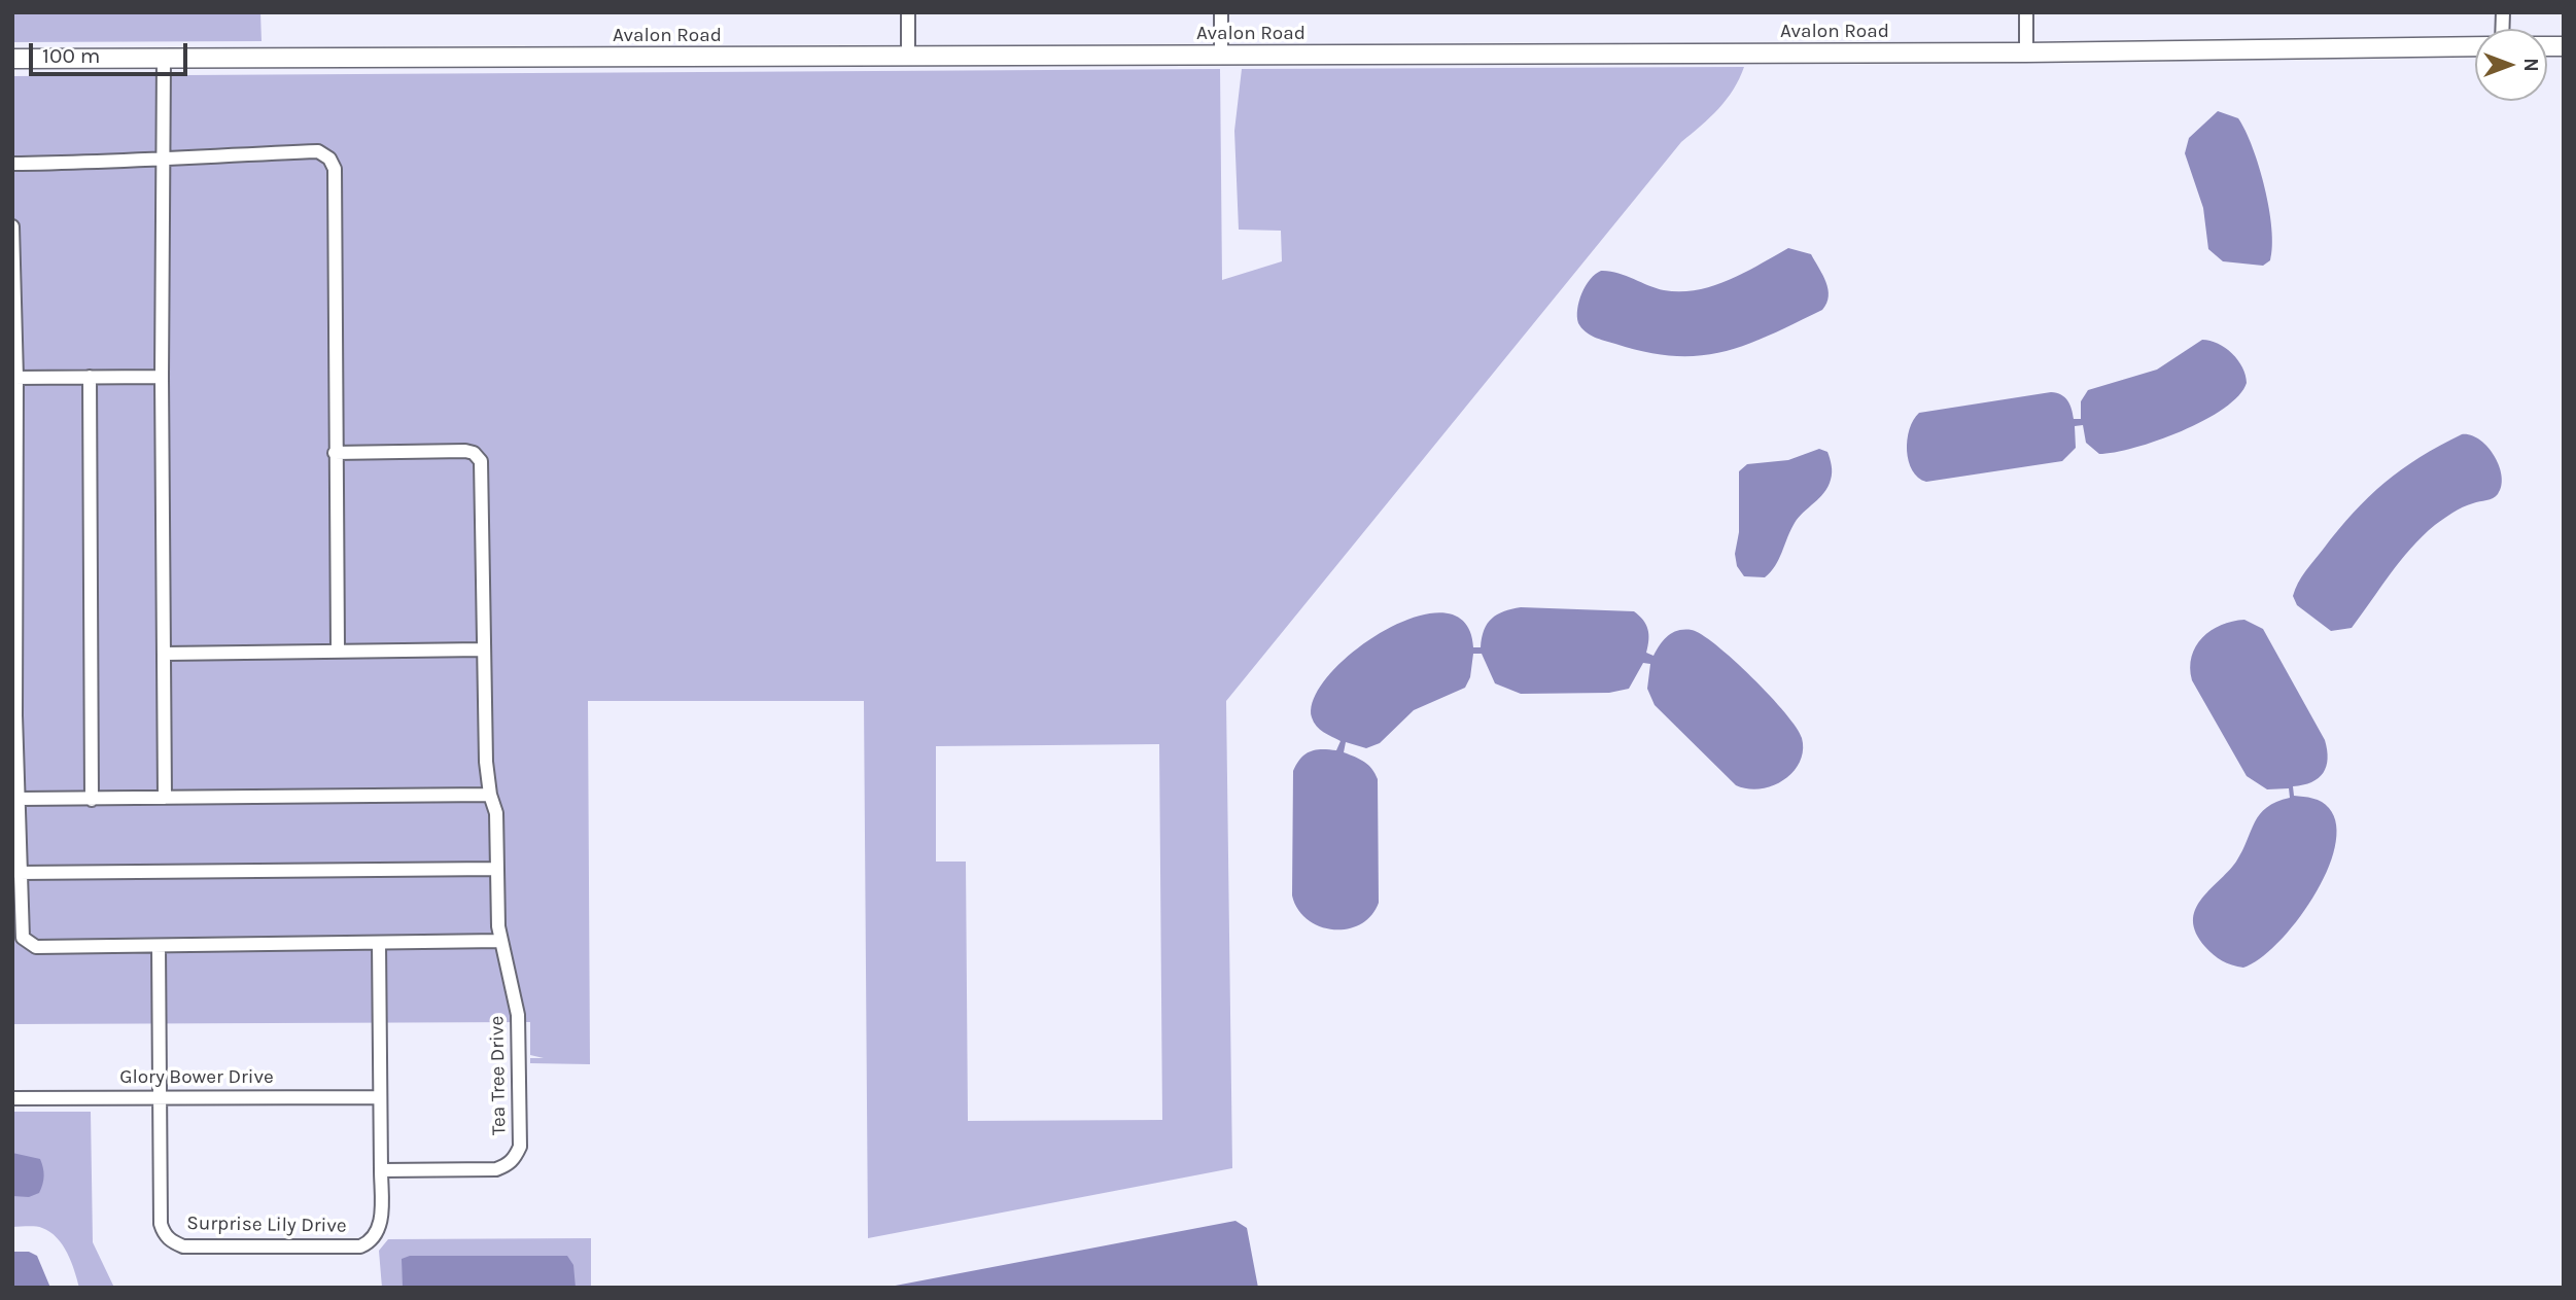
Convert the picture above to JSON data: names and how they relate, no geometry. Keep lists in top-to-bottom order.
{
  "streets": {
    "main road": ["Avalon Road"],
    "street": ["Tea Tree Drive", "Glory Bower Drive", "Surprise Lily Drive"]
  },
  "crossings": [
    ["Tea Tree Drive", "Surprise Lily Drive"],
    ["Glory Bower Drive", "Surprise Lily Drive"]
  ],
  "scale_bar": "100 m",
  "north": "right"
}
